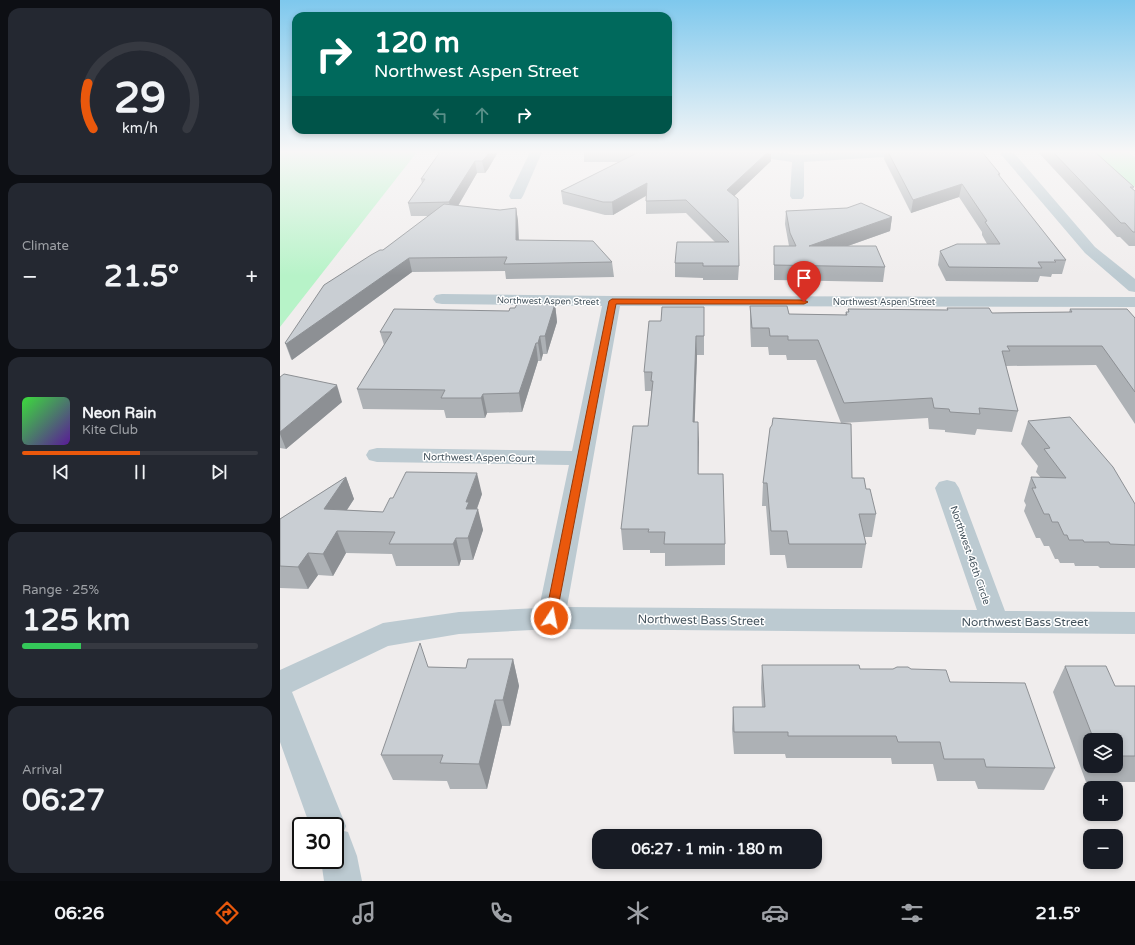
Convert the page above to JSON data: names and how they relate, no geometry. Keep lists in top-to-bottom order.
{
  "streets": {
    "street": [
      "Northwest Aspen Street",
      "Northwest Aspen Court",
      "Northwest 46th Circle",
      "Northwest Bass Street"
    ]
  },
  "crossings": [
    ["Northwest 46th Circle", "Northwest Bass Street"]
  ],
  "page": {
    "turn": ["120 m", "Northwest Aspen Street"],
    "tile": [
      "Climate",
      ["Range · 25%", "125 km"],
      ["Arrival", "06:27"]
    ],
    "heat": ["−", "21.5°", "+"],
    "song": ["Neon Rain", "Kite Club"],
    "map_buttons": ["+", "−"],
    "limit": "30",
    "trip": "06:27 · 1 min · 180 m",
    "tabs": ["06:26", "21.5°"],
    "gauge": ["29", "km/h"]
  }
}
